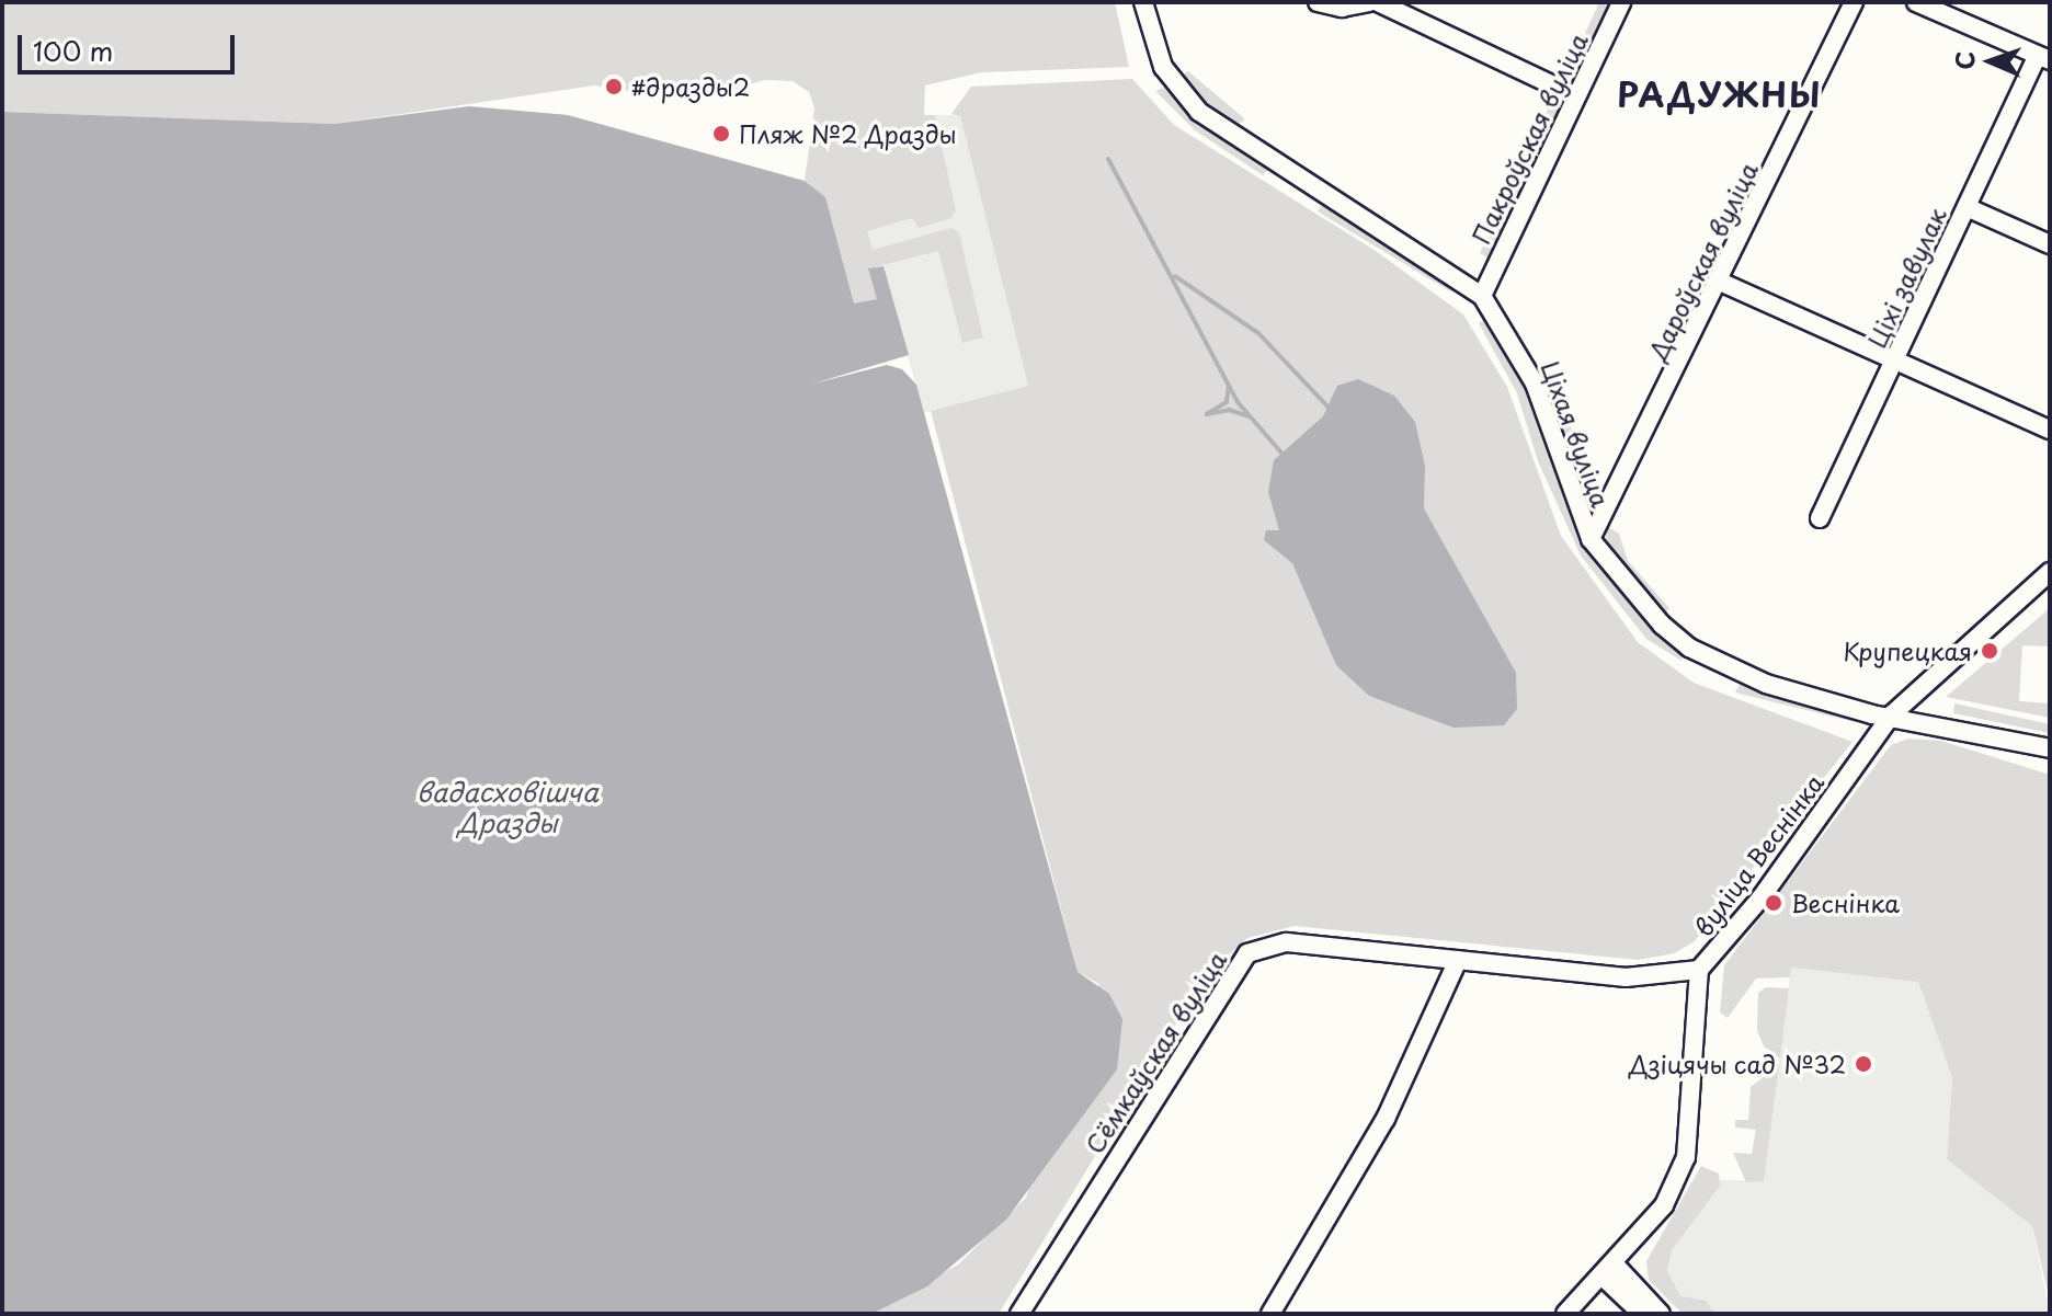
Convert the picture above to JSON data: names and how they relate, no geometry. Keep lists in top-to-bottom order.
{
  "streets": {
    "street": [
      "Пакроўская вуліца",
      "Дароўская вуліца",
      "Ціхі завулак",
      "Ціхая вуліца",
      "вуліца Веснінка",
      "Сёмкаўская вуліца"
    ]
  },
  "crossings": [
    ["Пакроўская вуліца", "Ціхая вуліца"],
    ["Дароўская вуліца", "Ціхая вуліца"],
    ["Ціхая вуліца", "вуліца Веснінка"],
    ["вуліца Веснінка", "Сёмкаўская вуліца"]
  ],
  "districts": ["РАДУЖНЫ"],
  "water": ["вадасховішча Дразды"],
  "places": [
    "#дразды2",
    "Пляж №2 Дразды",
    "Крупецкая",
    "Веснінка",
    "Дзіцячы сад №32"
  ],
  "scale_bar": "100 m",
  "north": "left"
}
